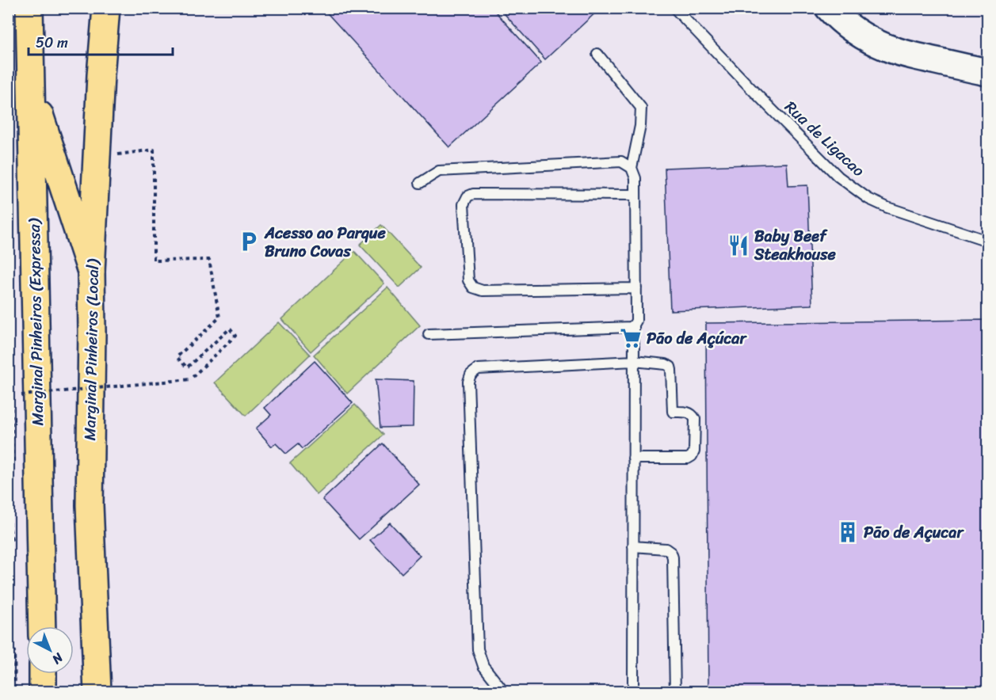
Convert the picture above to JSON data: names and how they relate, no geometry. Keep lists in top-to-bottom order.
{
  "streets": {
    "main road": ["Marginal Pinheiros (Expressa)", "Marginal Pinheiros (Local)"],
    "lane": ["Rua de Ligacao"]
  },
  "places": {
    "parking": ["Acesso ao Parque Bruno Covas"],
    "restaurant": ["Baby Beef Steakhouse"],
    "supermarket": ["Pão de Açúcar"],
    "building": ["Pão de Açucar"]
  },
  "scale_bar": "50 m",
  "north": "bottom right"
}
